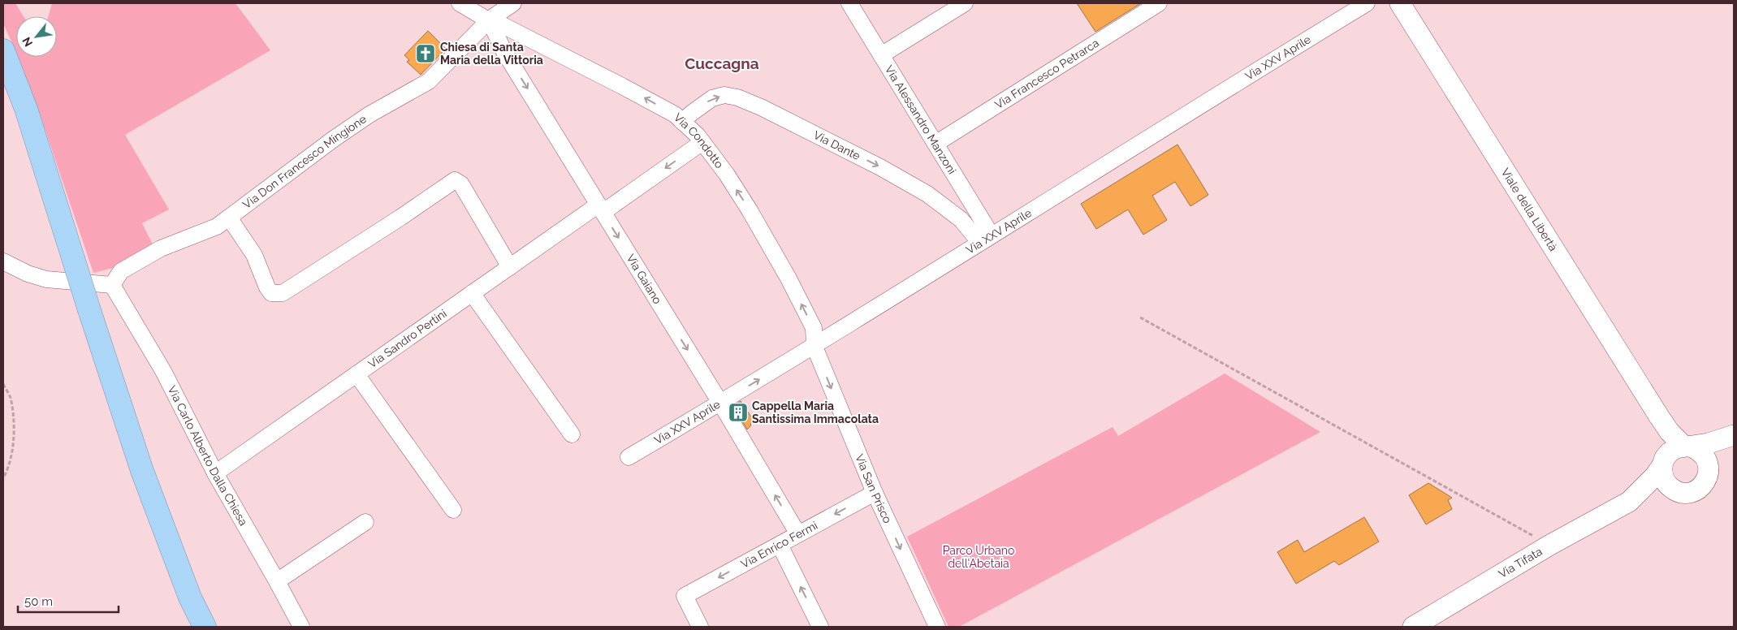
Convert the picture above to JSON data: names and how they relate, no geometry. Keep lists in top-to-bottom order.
{
  "streets": {
    "street": [
      "Via XXV Aprile",
      "Via Francesco Petrarca",
      "Via Alessandro Manzoni",
      "Via Condotto",
      "Via Dante",
      "Via Don Francesco Mingione",
      "Viale della Libertà",
      "Via Gaiano",
      "Via Sandro Pertini",
      "Via Carlo Alberto Dalla Chiesa",
      "Via San Prisco",
      "Via Enrico Fermi",
      "Via Tifata"
    ]
  },
  "crossings": [
    ["Via XXV Aprile", "Via Alessandro Manzoni"],
    ["Via XXV Aprile", "Via Condotto"],
    ["Via XXV Aprile", "Via Dante"],
    ["Via XXV Aprile", "Via Gaiano"],
    ["Via XXV Aprile", "Via San Prisco"],
    ["Via Francesco Petrarca", "Via Alessandro Manzoni"],
    ["Via Alessandro Manzoni", "Via Dante"],
    ["Via Condotto", "Via Dante"],
    ["Via Condotto", "Via Don Francesco Mingione"],
    ["Via Condotto", "Via Gaiano"],
    ["Via Condotto", "Via Sandro Pertini"],
    ["Via Condotto", "Via San Prisco"],
    ["Via Don Francesco Mingione", "Via Gaiano"],
    ["Via Don Francesco Mingione", "Via Carlo Alberto Dalla Chiesa"],
    ["Viale della Libertà", "Via Tifata"],
    ["Via Gaiano", "Via Sandro Pertini"],
    ["Via Gaiano", "Via Enrico Fermi"],
    ["Via Sandro Pertini", "Via Carlo Alberto Dalla Chiesa"],
    ["Via San Prisco", "Via Enrico Fermi"]
  ],
  "one_way": ["Via Condotto", "Via Dante", "Via Enrico Fermi"],
  "districts": ["Cuccagna"],
  "parks": ["Parco Urbano dell'Abetaia"],
  "places": {
    "church": ["Chiesa di Santa Maria della Vittoria"],
    "building": ["Cappella Maria Santissima Immacolata"]
  },
  "scale_bar": "50 m",
  "north": "bottom left"
}
